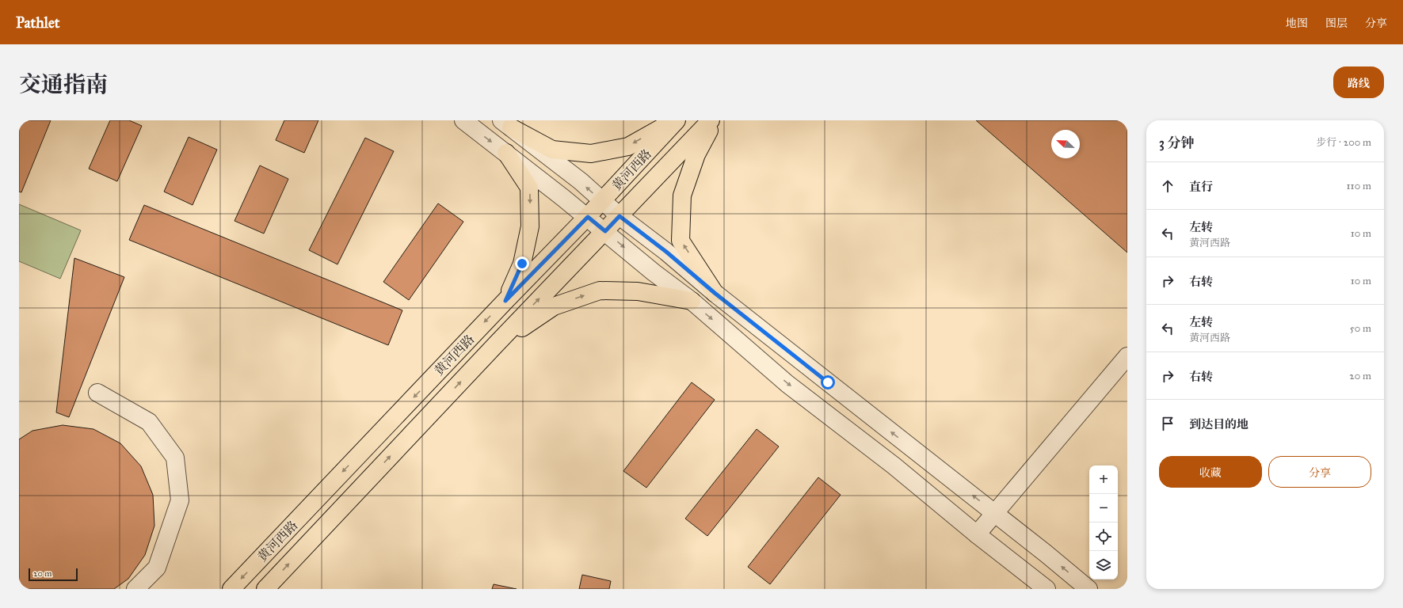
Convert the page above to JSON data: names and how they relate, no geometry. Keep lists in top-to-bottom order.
{
  "streets": {
    "main road": ["黄河西路"]
  },
  "scale_bar": "20 m",
  "north": "top left",
  "page": {
    "header": "Pathlet",
    "nav": ["地图", "图层", "分享"],
    "title": "交通指南",
    "buttons": [
      "路线",
      ["收藏", "分享"]
    ],
    "heading": ["3 分钟", "步行 · 200 m"],
    "list": [
      ["直行", "110 m"],
      ["左转", "黄河西路", "10 m"],
      ["右转", "10 m"],
      ["左转", "黄河西路", "50 m"],
      ["右转", "20 m"],
      "到达目的地"
    ],
    "map_buttons": ["+", "−"],
    "scale": "20 m"
  }
}
